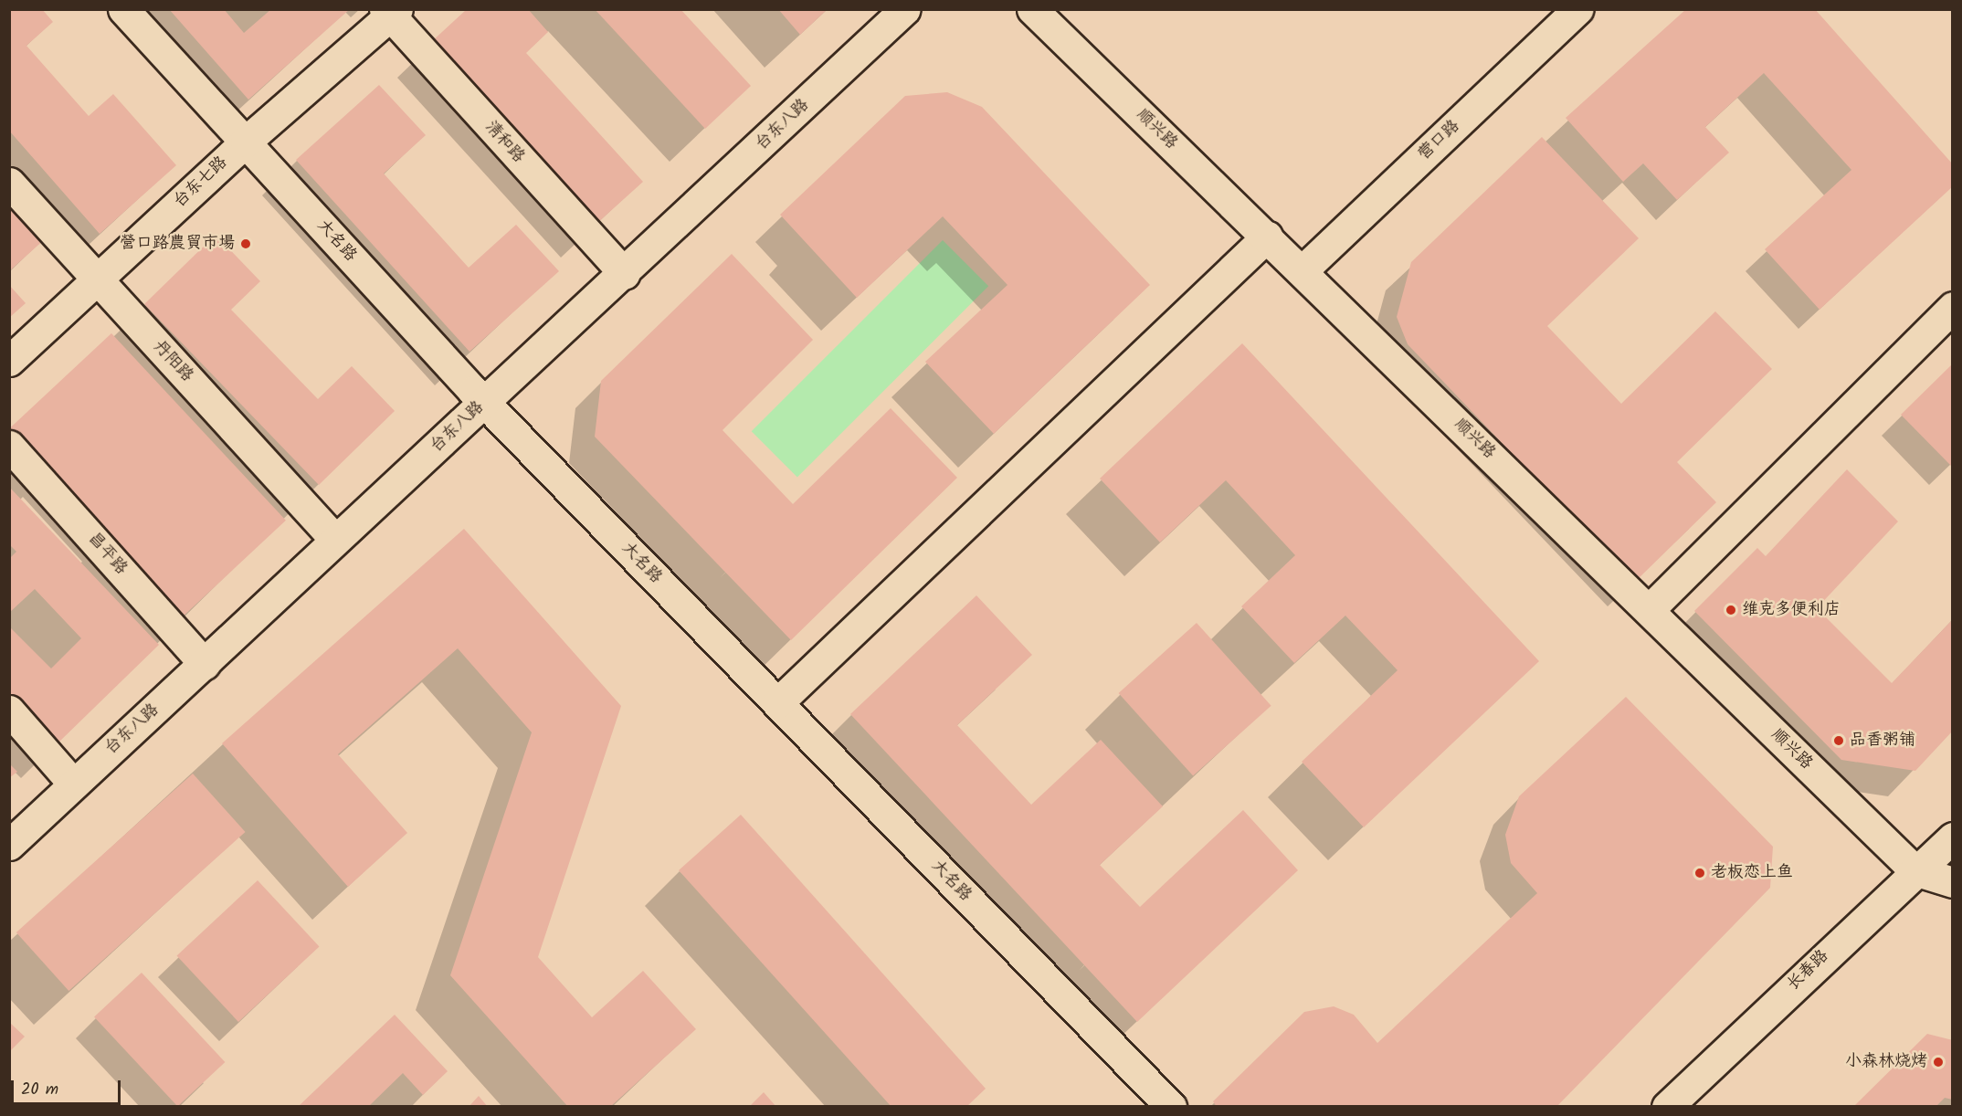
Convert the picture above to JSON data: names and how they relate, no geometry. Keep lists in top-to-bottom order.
{
  "streets": {
    "street": [
      "台东八路",
      "顺兴路",
      "营口路",
      "清和路",
      "台东七路",
      "大名路",
      "丹阳路",
      "昌平路",
      "长春路"
    ]
  },
  "crossings": [
    ["台东八路", "清和路"],
    ["台东八路", "大名路"],
    ["台东八路", "丹阳路"],
    ["台东八路", "昌平路"],
    ["顺兴路", "营口路"],
    ["顺兴路", "长春路"],
    ["清和路", "台东七路"],
    ["台东七路", "大名路"],
    ["台东七路", "丹阳路"]
  ],
  "places": [
    "營口路農貿市場",
    "维克多便利店",
    "品香粥铺",
    "老板恋上鱼",
    "小森林烧烤"
  ],
  "scale_bar": "20 m"
}
